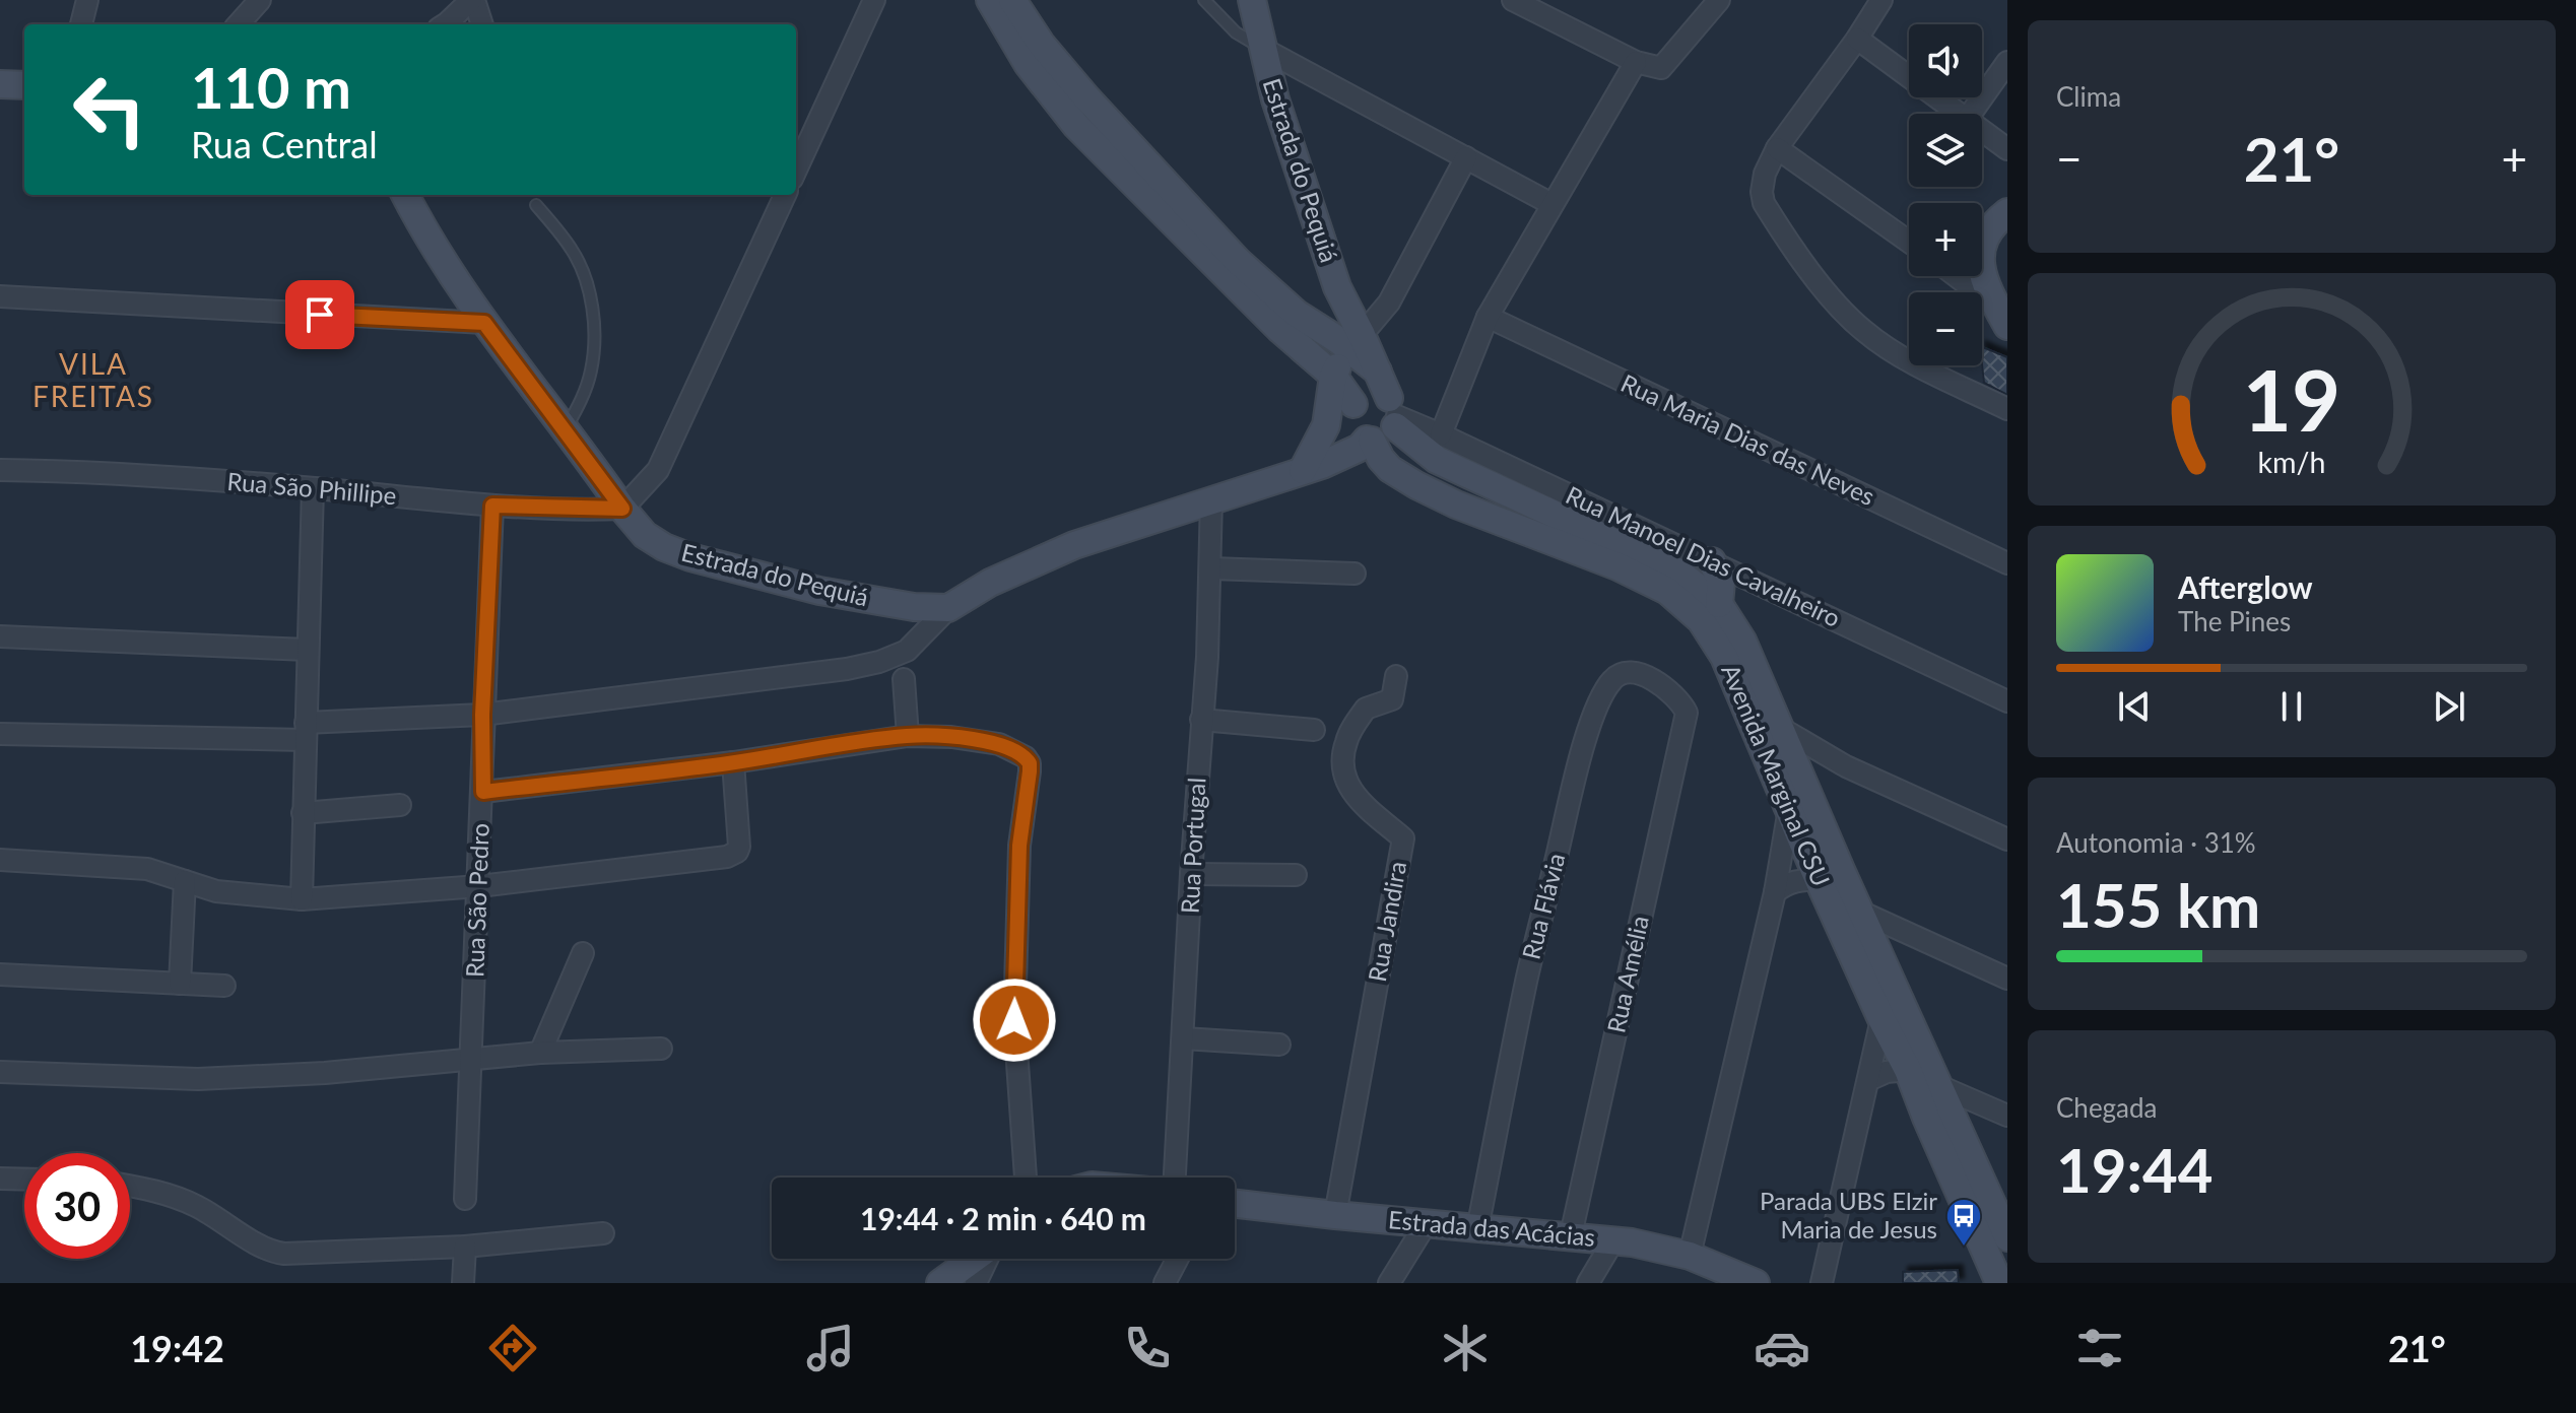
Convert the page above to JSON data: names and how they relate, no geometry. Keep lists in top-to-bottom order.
{
  "streets": {
    "main road": ["Estrada do Pequiá", "Avenida Marginal CSU", "Estrada das Acácias"],
    "street": [
      "Rua Maria Dias das Neves",
      "Rua São Phillipe",
      "Rua Manoel Dias Cavalheiro",
      "Rua Portugal",
      "Rua São Pedro",
      "Rua Flávia",
      "Rua Jandira",
      "Rua Amélia"
    ]
  },
  "crossings": [
    ["Estrada do Pequiá", "Rua São Phillipe"],
    ["Rua São Phillipe", "Rua São Pedro"],
    ["Rua Manoel Dias Cavalheiro", "Avenida Marginal CSU"],
    ["Rua Flávia", "Rua Amélia"],
    ["Rua Flávia", "Estrada das Acácias"],
    ["Rua Jandira", "Estrada das Acácias"],
    ["Rua Amélia", "Estrada das Acácias"]
  ],
  "districts": ["VILA FREITAS"],
  "places": {
    "bus stop": ["Parada UBS Elzir Maria de Jesus"]
  },
  "page": {
    "tile": [
      "Clima",
      ["Autonomia · 31%", "155 km"],
      ["Chegada", "19:44"]
    ],
    "map_buttons": ["+", "−"],
    "turn": ["110 m", "Rua Central"],
    "heat": ["−", "21°", "+"],
    "song": ["Afterglow", "The Pines"],
    "limit": "30",
    "trip": "19:44 · 2 min · 640 m",
    "tabs": ["19:42", "21°"],
    "gauge": ["19", "km/h"]
  }
}
